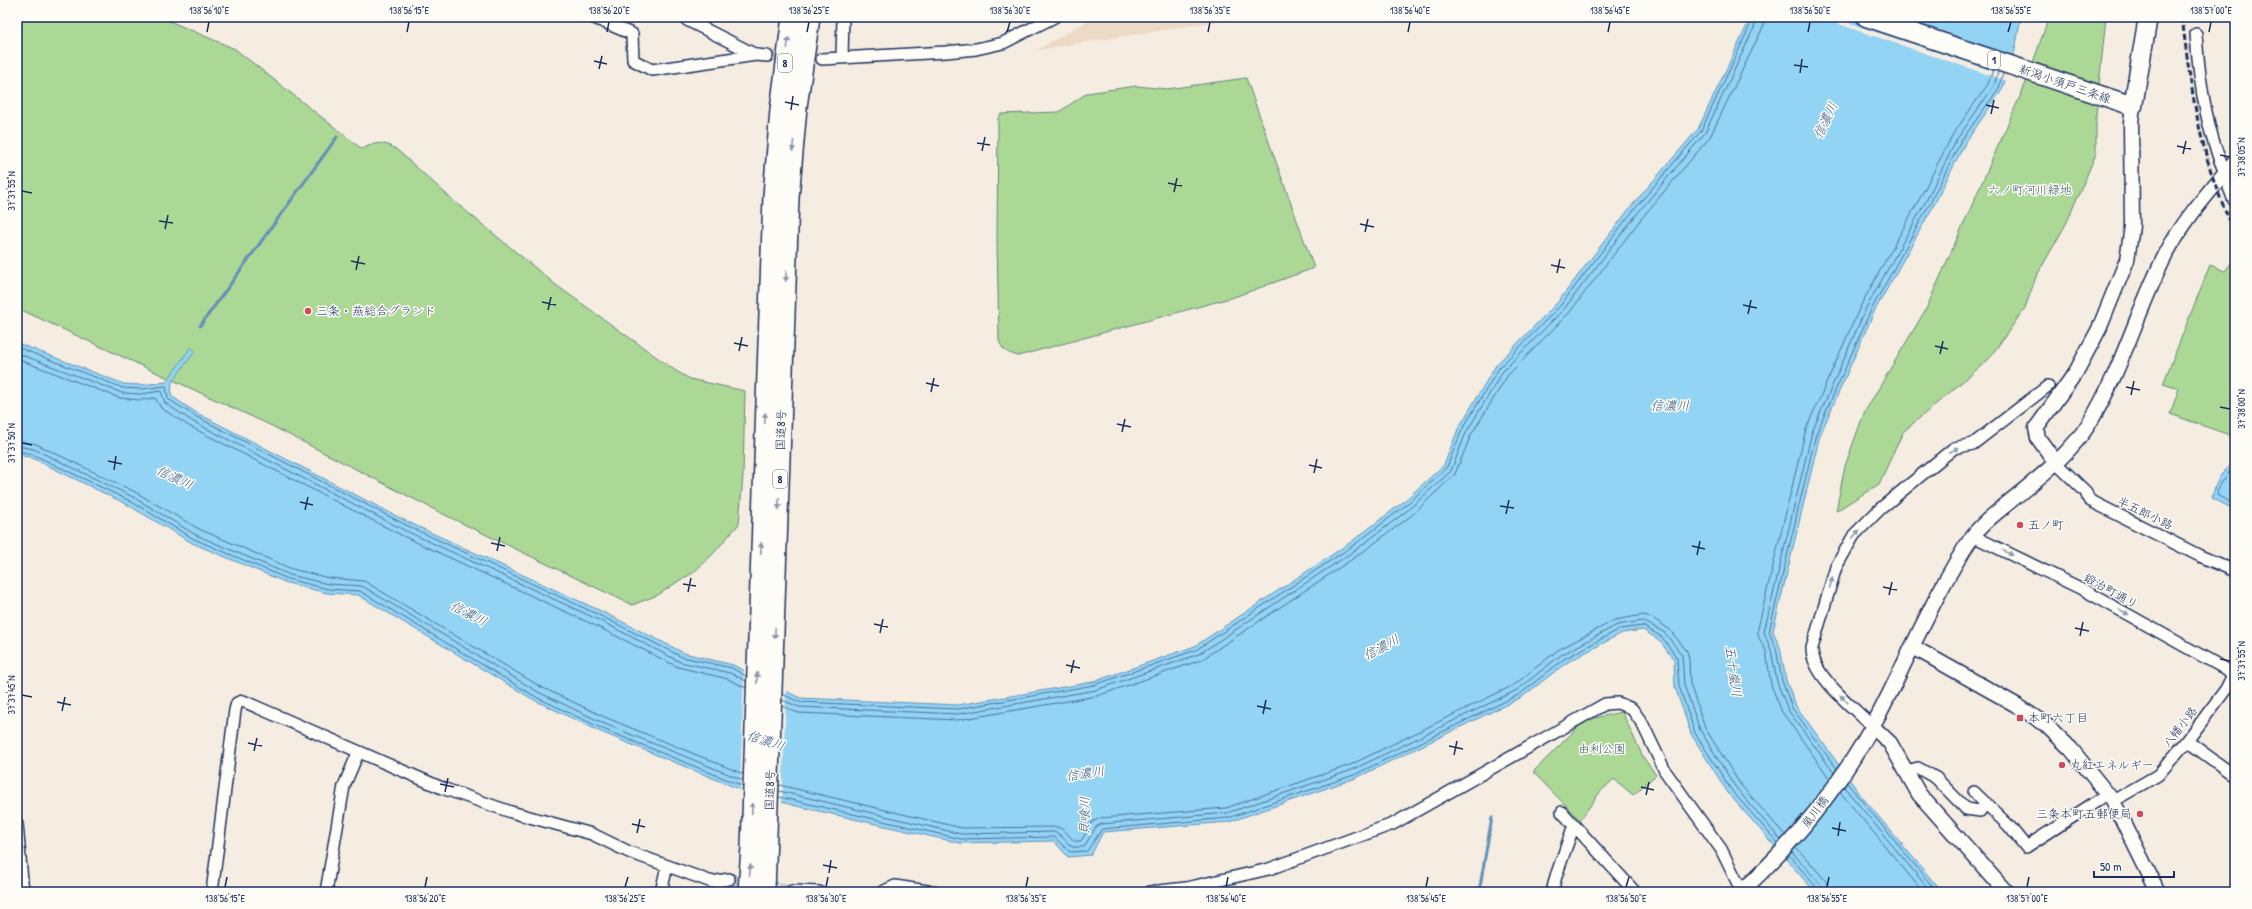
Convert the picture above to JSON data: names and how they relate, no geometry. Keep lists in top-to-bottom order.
{
  "streets": {
    "highway": ["8", "国道8号"],
    "main road": ["1", "新潟小須戸三条線"],
    "street": [
      "半五郎小路",
      "鍛治町通り",
      "八幡小路",
      "嵐川橋"
    ]
  },
  "crossings": [
    ["半五郎小路", "嵐川橋"],
    ["鍛治町通り", "八幡小路"],
    ["鍛治町通り", "嵐川橋"]
  ],
  "one_way": ["鍛治町通り"],
  "water": ["信濃川", "五十嵐川", "貝喰川"],
  "parks": ["六ノ町河川緑地", "由利公園"],
  "places": {
    "other": [
      "三条・燕総合グランド",
      "五ノ町",
      "丸紅エネルギー",
      "三条本町五郵便局"
    ],
    "transit": ["本町六丁目"]
  },
  "scale_bar": "50 m",
  "coordinates": [
    "138°56'10\"E",
    "138°56'15\"E",
    "138°56'20\"E",
    "138°56'25\"E",
    "138°56'30\"E",
    "138°56'35\"E",
    "138°56'40\"E",
    "138°56'45\"E",
    "138°56'50\"E",
    "138°56'55\"E",
    "138°57'00\"E",
    "37°38'05\"N",
    "37°37'55\"N",
    "37°38'00\"N",
    "37°37'50\"N",
    "37°37'45\"N"
  ]
}
